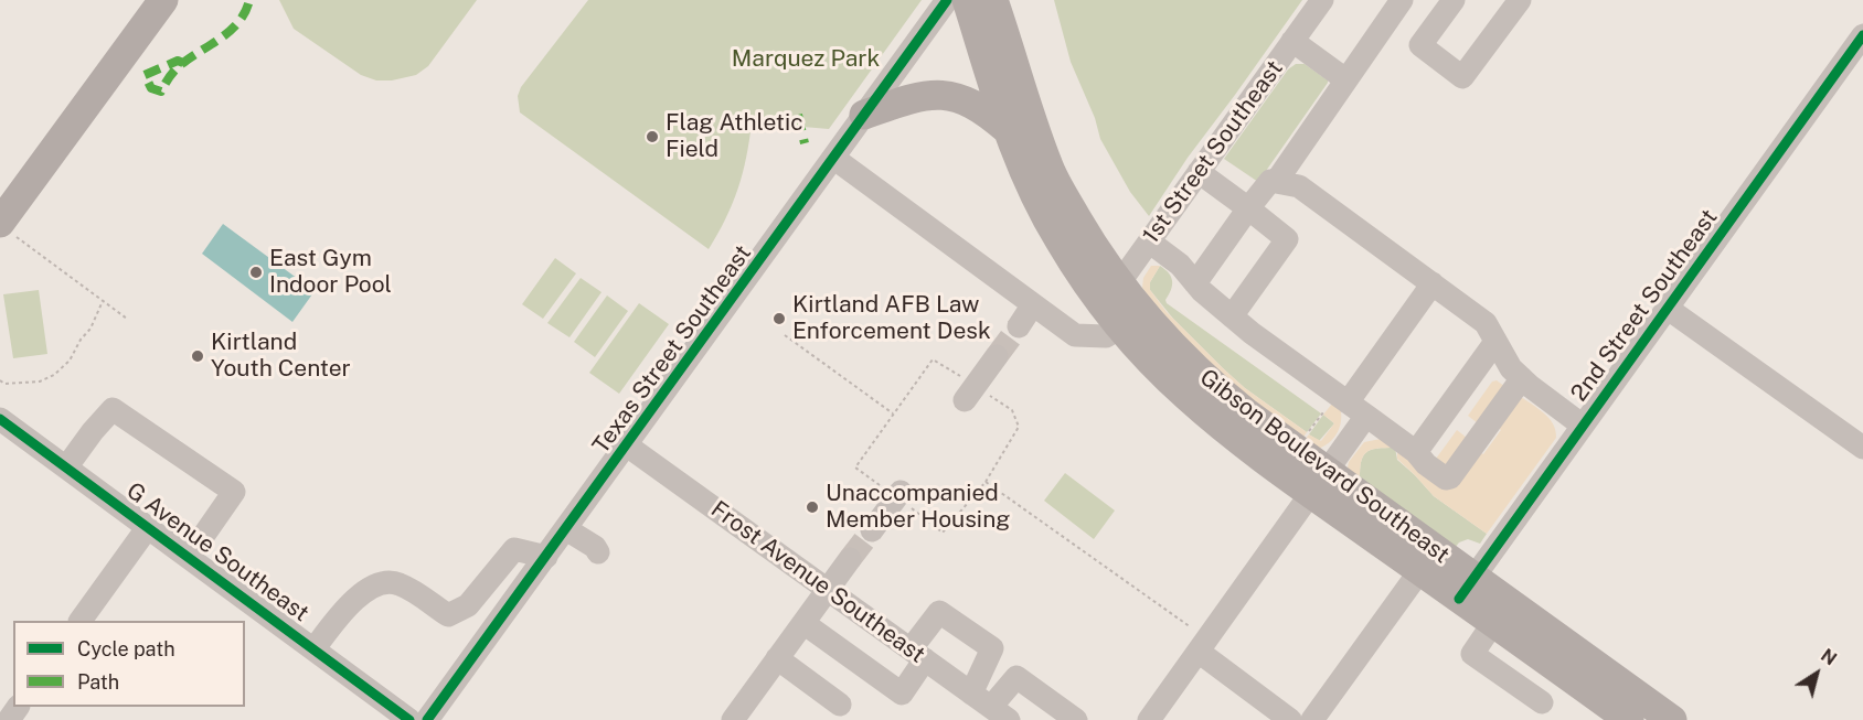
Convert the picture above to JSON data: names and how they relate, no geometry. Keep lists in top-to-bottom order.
{
  "streets": {
    "main road": ["Gibson Boulevard Southeast"],
    "street": [
      "1st Street Southeast",
      "2nd Street Southeast",
      "Texas Street Southeast",
      "G Avenue Southeast",
      "Frost Avenue Southeast"
    ]
  },
  "crossings": [
    ["1st Street Southeast", "Gibson Boulevard Southeast"],
    ["2nd Street Southeast", "Gibson Boulevard Southeast"],
    ["Texas Street Southeast", "Frost Avenue Southeast"]
  ],
  "parks": ["Marquez Park"],
  "places": [
    "Flag Athletic Field",
    "East Gym Indoor Pool",
    "Kirtland AFB Law Enforcement Desk",
    "Kirtland Youth Center",
    "Unaccompanied Member Housing"
  ],
  "legend": ["Cycle path", "Path"],
  "north": "top right"
}
